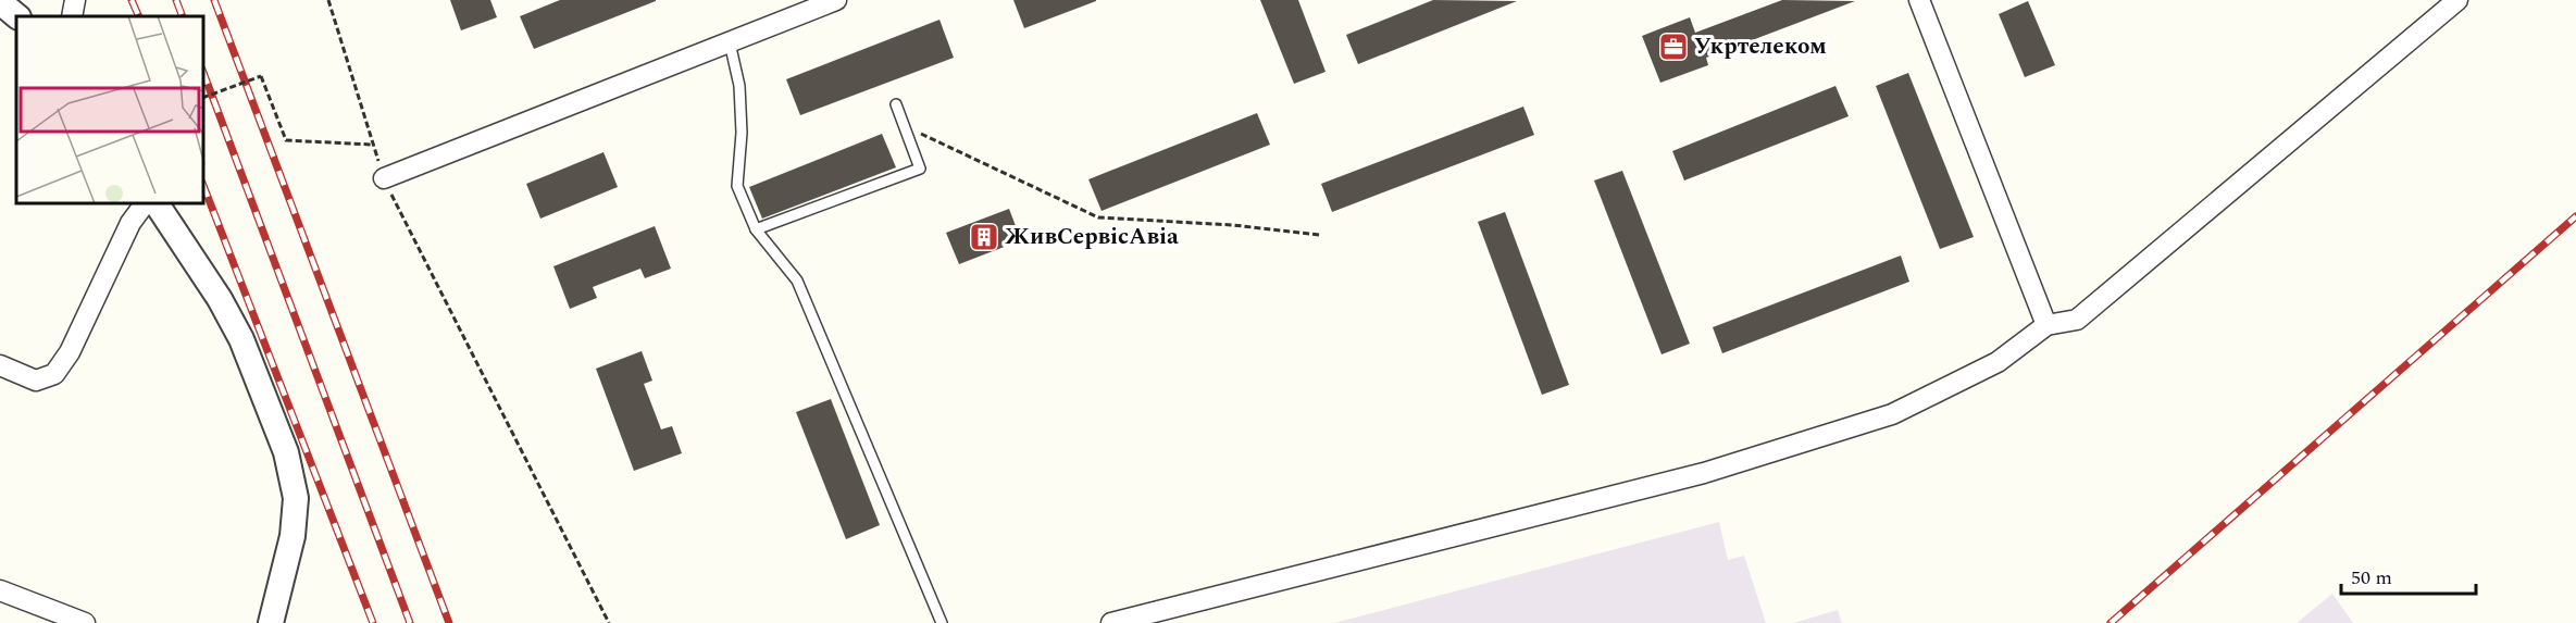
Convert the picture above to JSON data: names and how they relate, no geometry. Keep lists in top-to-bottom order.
{
  "places": {
    "office": ["Укртелеком"],
    "building": ["ЖивСервісАвіа"]
  },
  "scale_bar": "50 m"
}
